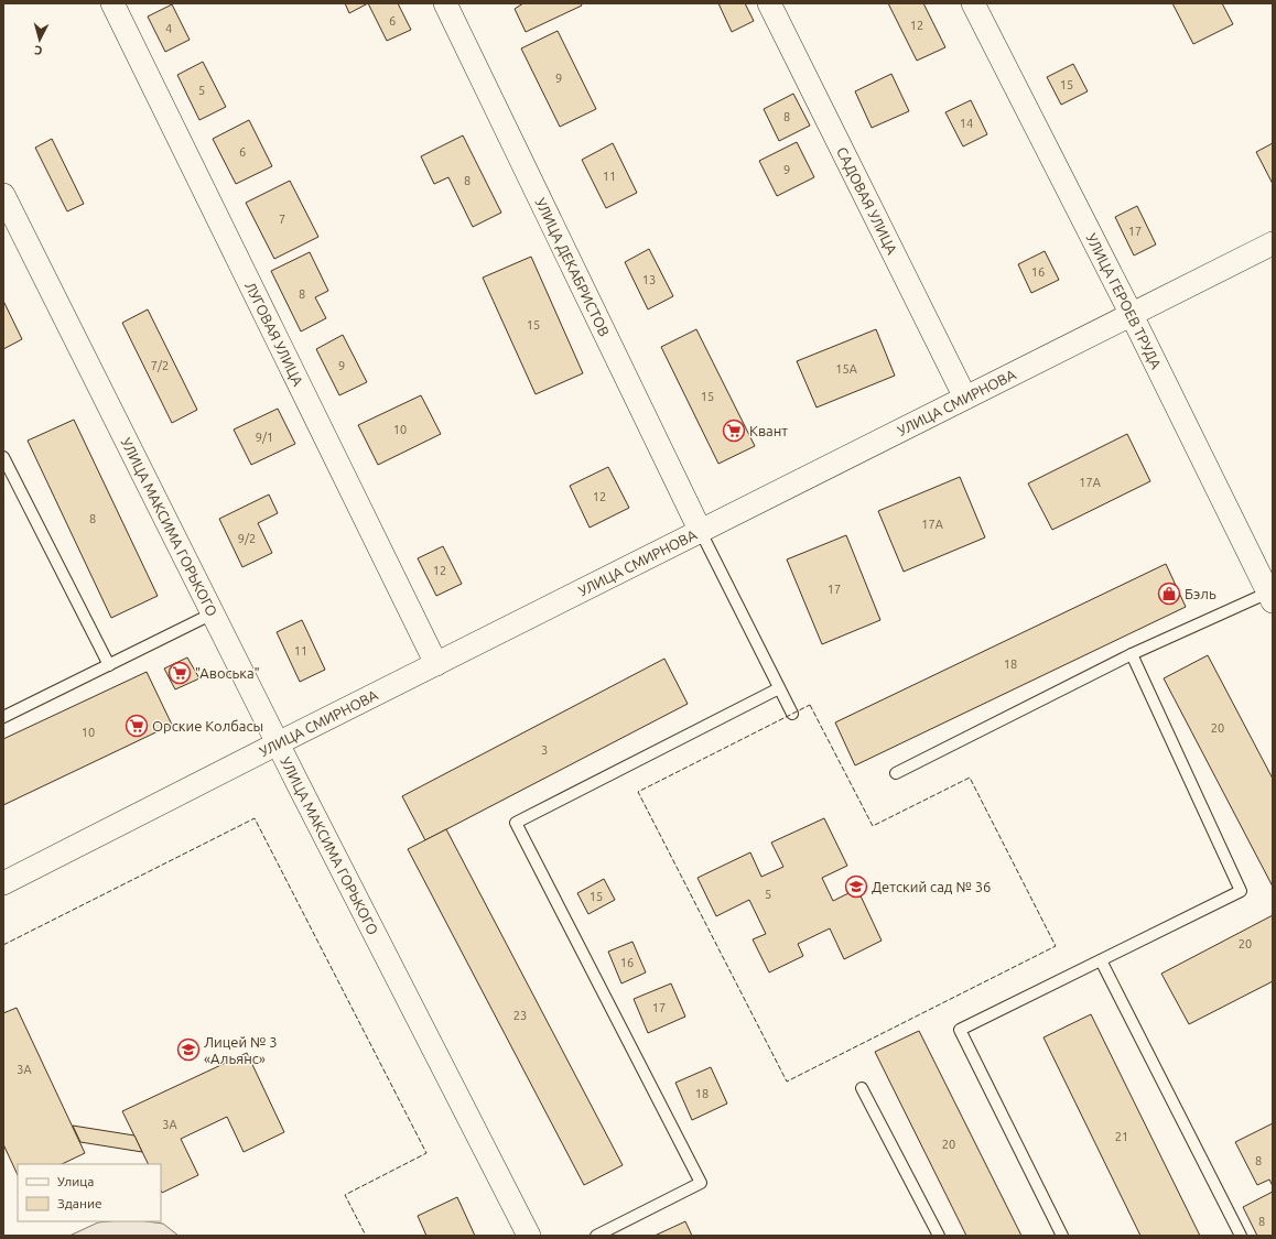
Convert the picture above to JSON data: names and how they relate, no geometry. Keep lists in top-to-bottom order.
{
  "streets": {
    "street": [
      "САДОВАЯ УЛИЦА",
      "УЛИЦА ДЕКАБРИСТОВ",
      "УЛИЦА ГЕРОЕВ ТРУДА",
      "ЛУГОВАЯ УЛИЦА",
      "УЛИЦА СМИРНОВА",
      "УЛИЦА МАКСИМА ГОРЬКОГО"
    ]
  },
  "crossings": [
    ["САДОВАЯ УЛИЦА", "УЛИЦА СМИРНОВА"],
    ["УЛИЦА ДЕКАБРИСТОВ", "УЛИЦА СМИРНОВА"],
    ["УЛИЦА ГЕРОЕВ ТРУДА", "УЛИЦА СМИРНОВА"],
    ["ЛУГОВАЯ УЛИЦА", "УЛИЦА СМИРНОВА"],
    ["УЛИЦА СМИРНОВА", "УЛИЦА МАКСИМА ГОРЬКОГО"]
  ],
  "places": {
    "supermarket": ["Квант", "\"Авоська\"", "Орские Колбасы"],
    "shop": ["Бэль"],
    "school or university": ["Детский сад № 36", "Лицей № 3 «Альянс»"]
  },
  "house_numbers": [
    "6",
    "12",
    "4",
    "9",
    "15",
    "5",
    "8",
    "14",
    "6",
    "9",
    "11",
    "8",
    "7",
    "17",
    "16",
    "13",
    "8",
    "15",
    "7/2",
    "9",
    "15А",
    "15",
    "10",
    "9/1",
    "17А",
    "12",
    "8",
    "17А",
    "9/2",
    "12",
    "17",
    "11",
    "18",
    "20",
    "10",
    "3",
    "5",
    "15",
    "20",
    "16",
    "17",
    "23",
    "3А",
    "18",
    "3А",
    "21",
    "20",
    "8",
    "8"
  ],
  "legend": ["Улица", "Здание"],
  "north": "bottom"
}
